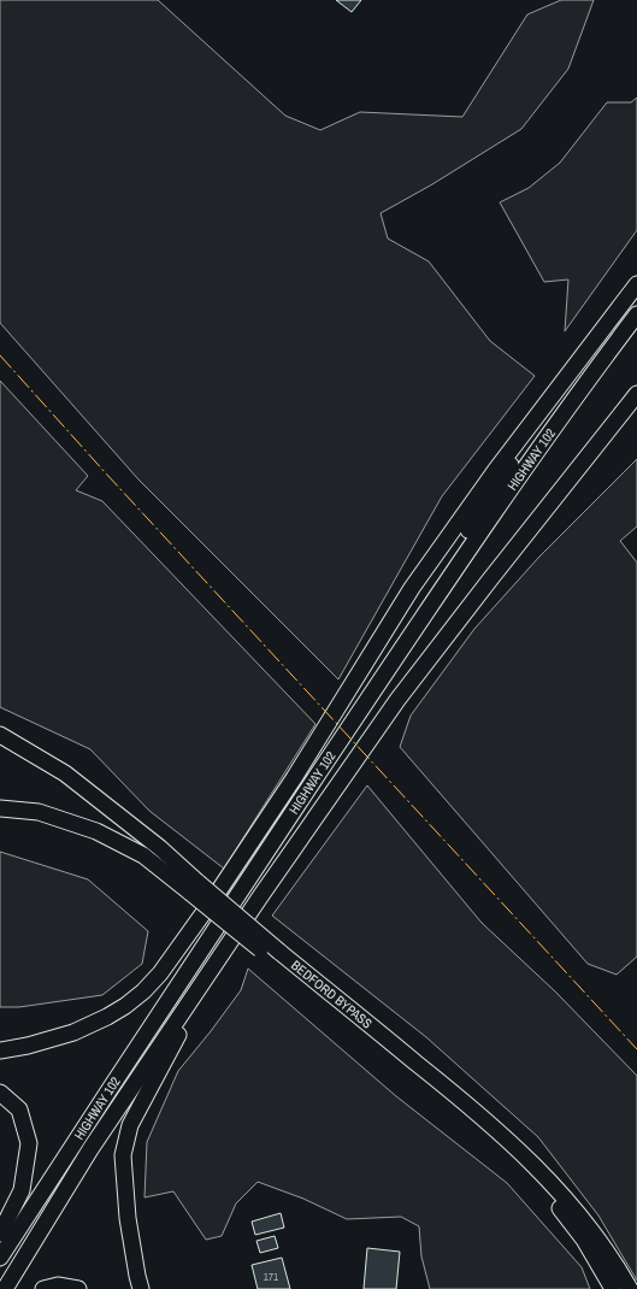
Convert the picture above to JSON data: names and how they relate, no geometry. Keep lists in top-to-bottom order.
{
  "streets": {
    "highway": ["HIGHWAY 102", "BEDFORD BYPASS"]
  },
  "house_numbers": ["171"]
}
